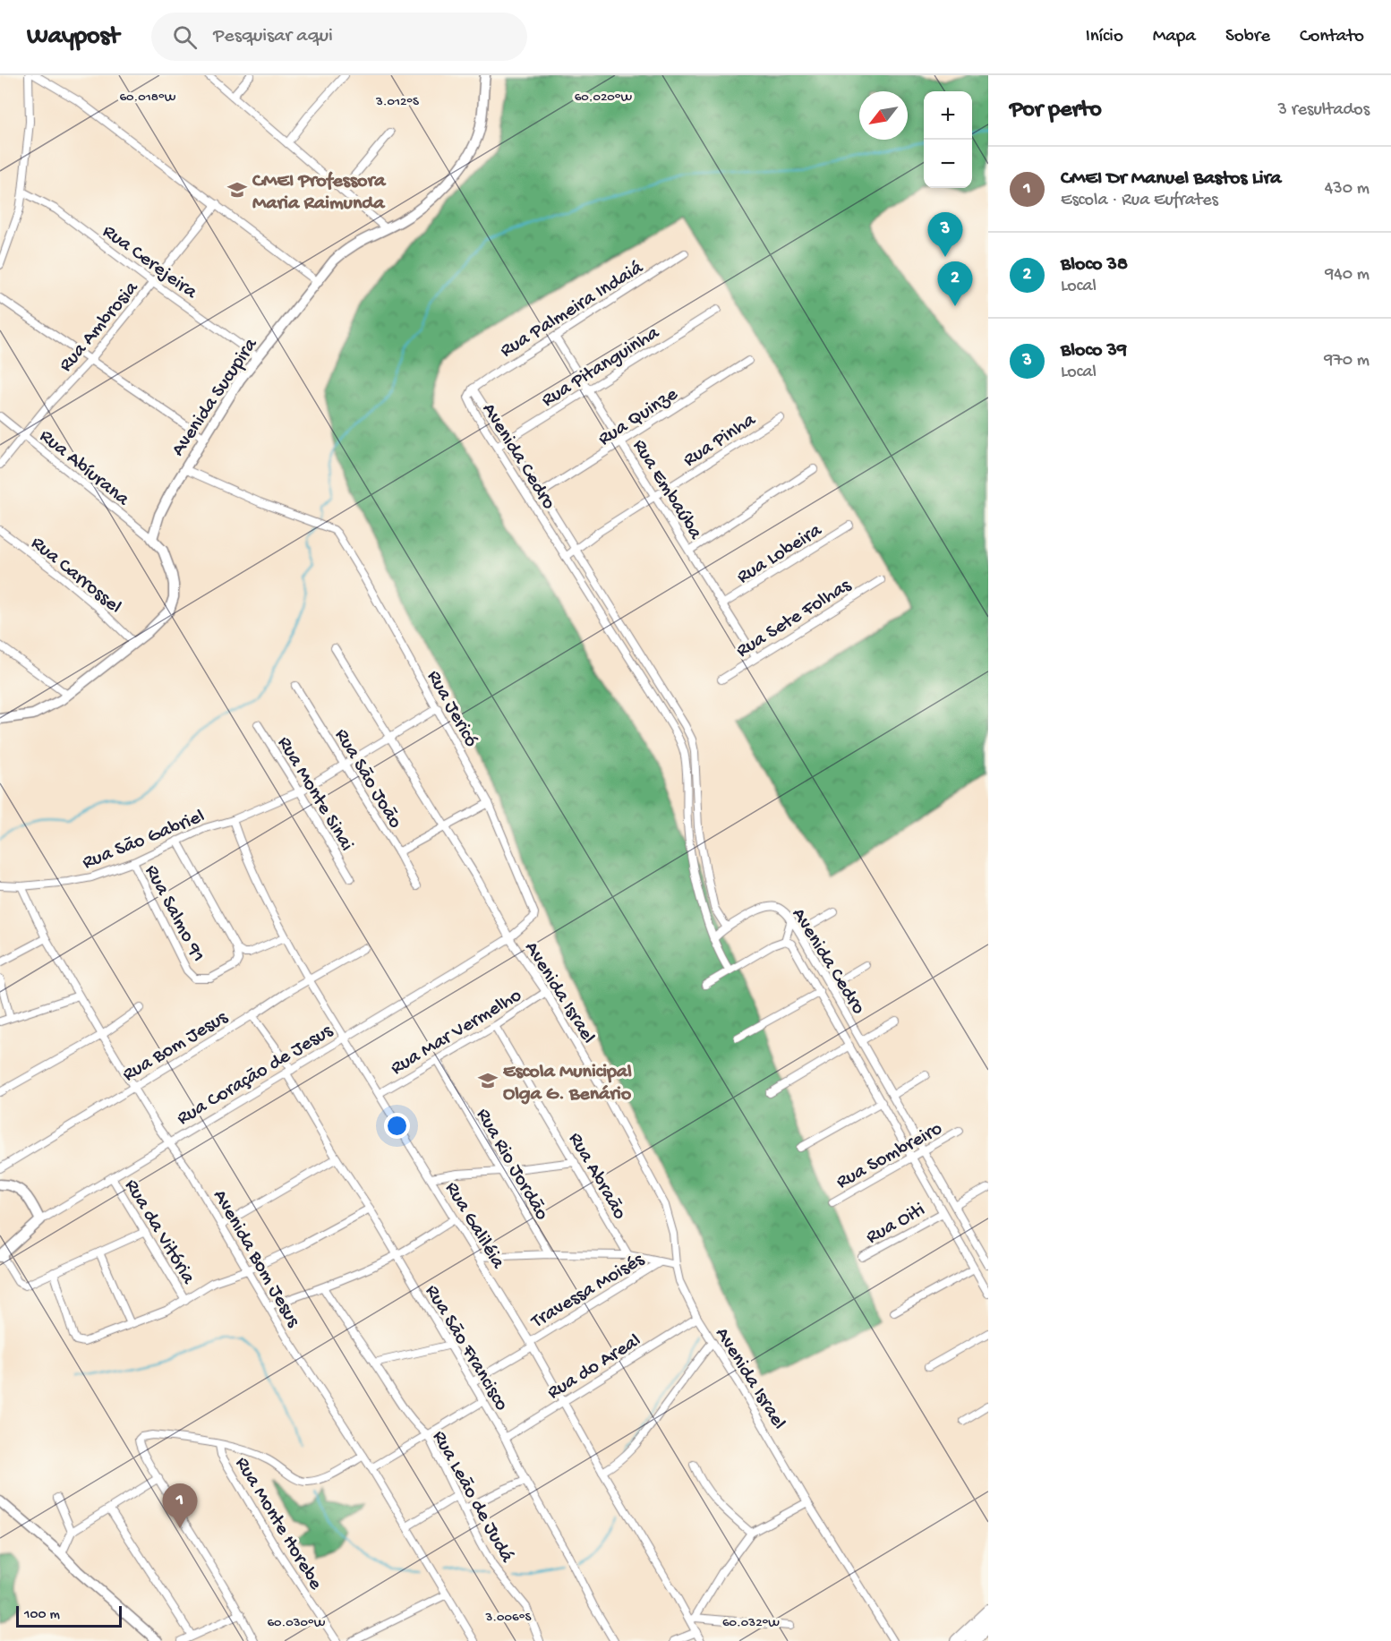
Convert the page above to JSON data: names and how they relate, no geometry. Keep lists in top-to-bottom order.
{
  "streets": {
    "street": [
      "Rua Cerejeira",
      "Rua Palmeira Indaiá",
      "Rua Ambrosia",
      "Rua Pitanguinha",
      "Avenida Sucupira",
      "Rua Quinze",
      "Rua Pinha",
      "Avenida Cedro",
      "Rua Abíurana",
      "Rua Embaúba",
      "Rua Lobeira",
      "Rua Carrossel",
      "Rua Sete Folhas",
      "Rua Jericó",
      "Rua São João",
      "Rua Monte Sinai",
      "Rua São Gabriel",
      "Rua Salmo 91",
      "Avenida Israel",
      "Rua Mar Vermelho",
      "Rua Bom Jesus",
      "Rua Coração de Jesus",
      "Rua Sombreiro",
      "Rua Rio Jordão",
      "Rua Abraão",
      "Rua Oiti",
      "Rua Galiléia",
      "Rua da Vitória",
      "Avenida Bom Jesus",
      "Travessa Moisés",
      "Rua São Francisco",
      "Rua do Areal",
      "Rua Leão de Judá",
      "Rua Monte Horebe"
    ]
  },
  "crossings": [
    ["Rua Cerejeira", "Rua Ambrosia"],
    ["Rua Cerejeira", "Avenida Sucupira"],
    ["Rua Palmeira Indaiá", "Avenida Cedro"],
    ["Rua Palmeira Indaiá", "Rua Embaúba"],
    ["Rua Ambrosia", "Rua Abíurana"],
    ["Rua Pitanguinha", "Avenida Cedro"],
    ["Rua Pitanguinha", "Rua Embaúba"],
    ["Avenida Sucupira", "Rua Abíurana"],
    ["Avenida Sucupira", "Rua Jericó"],
    ["Rua Quinze", "Avenida Cedro"],
    ["Rua Quinze", "Rua Embaúba"],
    ["Rua Pinha", "Avenida Cedro"],
    ["Rua Pinha", "Rua Embaúba"],
    ["Avenida Cedro", "Rua Sombreiro"],
    ["Avenida Cedro", "Rua Oiti"],
    ["Rua Embaúba", "Rua Lobeira"],
    ["Rua Embaúba", "Rua Sete Folhas"],
    ["Rua Jericó", "Rua São Gabriel"],
    ["Rua Jericó", "Rua Coração de Jesus"],
    ["Rua São João", "Rua São Gabriel"],
    ["Rua Monte Sinai", "Rua São Gabriel"],
    ["Rua São Gabriel", "Rua Salmo 91"],
    ["Rua São Gabriel", "Avenida Israel"],
    ["Rua São Gabriel", "Rua Galiléia"],
    ["Rua São Gabriel", "Avenida Bom Jesus"],
    ["Avenida Israel", "Rua Mar Vermelho"],
    ["Avenida Israel", "Rua Coração de Jesus"],
    ["Avenida Israel", "Rua do Areal"],
    ["Rua Mar Vermelho", "Rua Rio Jordão"],
    ["Rua Mar Vermelho", "Rua Abraão"],
    ["Rua Mar Vermelho", "Rua Galiléia"],
    ["Rua Bom Jesus", "Rua Galiléia"],
    ["Rua Bom Jesus", "Avenida Bom Jesus"],
    ["Rua Bom Jesus", "Rua São Francisco"],
    ["Rua Coração de Jesus", "Rua Galiléia"],
    ["Rua Coração de Jesus", "Rua da Vitória"],
    ["Rua Coração de Jesus", "Avenida Bom Jesus"],
    ["Rua Coração de Jesus", "Rua São Francisco"],
    ["Rua Galiléia", "Travessa Moisés"],
    ["Rua Galiléia", "Rua do Areal"],
    ["Travessa Moisés", "Rua São Francisco"],
    ["Rua São Francisco", "Rua do Areal"]
  ],
  "places": {
    "school or university": ["CMEI Professora Maria Raimunda", "Escola Municipal Olga G. Benário"]
  },
  "scale_bar": "100 m",
  "north": "bottom left",
  "page": {
    "header": "Waypost",
    "search": "Pesquisar aqui",
    "nav": [
      "Início",
      "Mapa",
      "Sobre",
      "Contato"
    ],
    "heading": ["Por perto", "3 resultados"],
    "map_buttons": ["+", "−"],
    "list": [
      {
        "mark": "1",
        "name": "CMEI Dr Manuel Bastos Lira",
        "note": "Escola · Rua Eufrates",
        "value": "430 m"
      },
      {
        "mark": "2",
        "name": "Bloco 38",
        "note": "Local",
        "value": "940 m"
      },
      {
        "mark": "3",
        "name": "Bloco 39",
        "note": "Local",
        "value": "970 m"
      }
    ],
    "pins": ["3", "2", "1"],
    "scale": "100 m"
  },
  "coordinates": [
    "60.018°W",
    "60.020°W",
    "3.012°S",
    "3.006°S",
    "60.030°W",
    "60.032°W"
  ]
}
